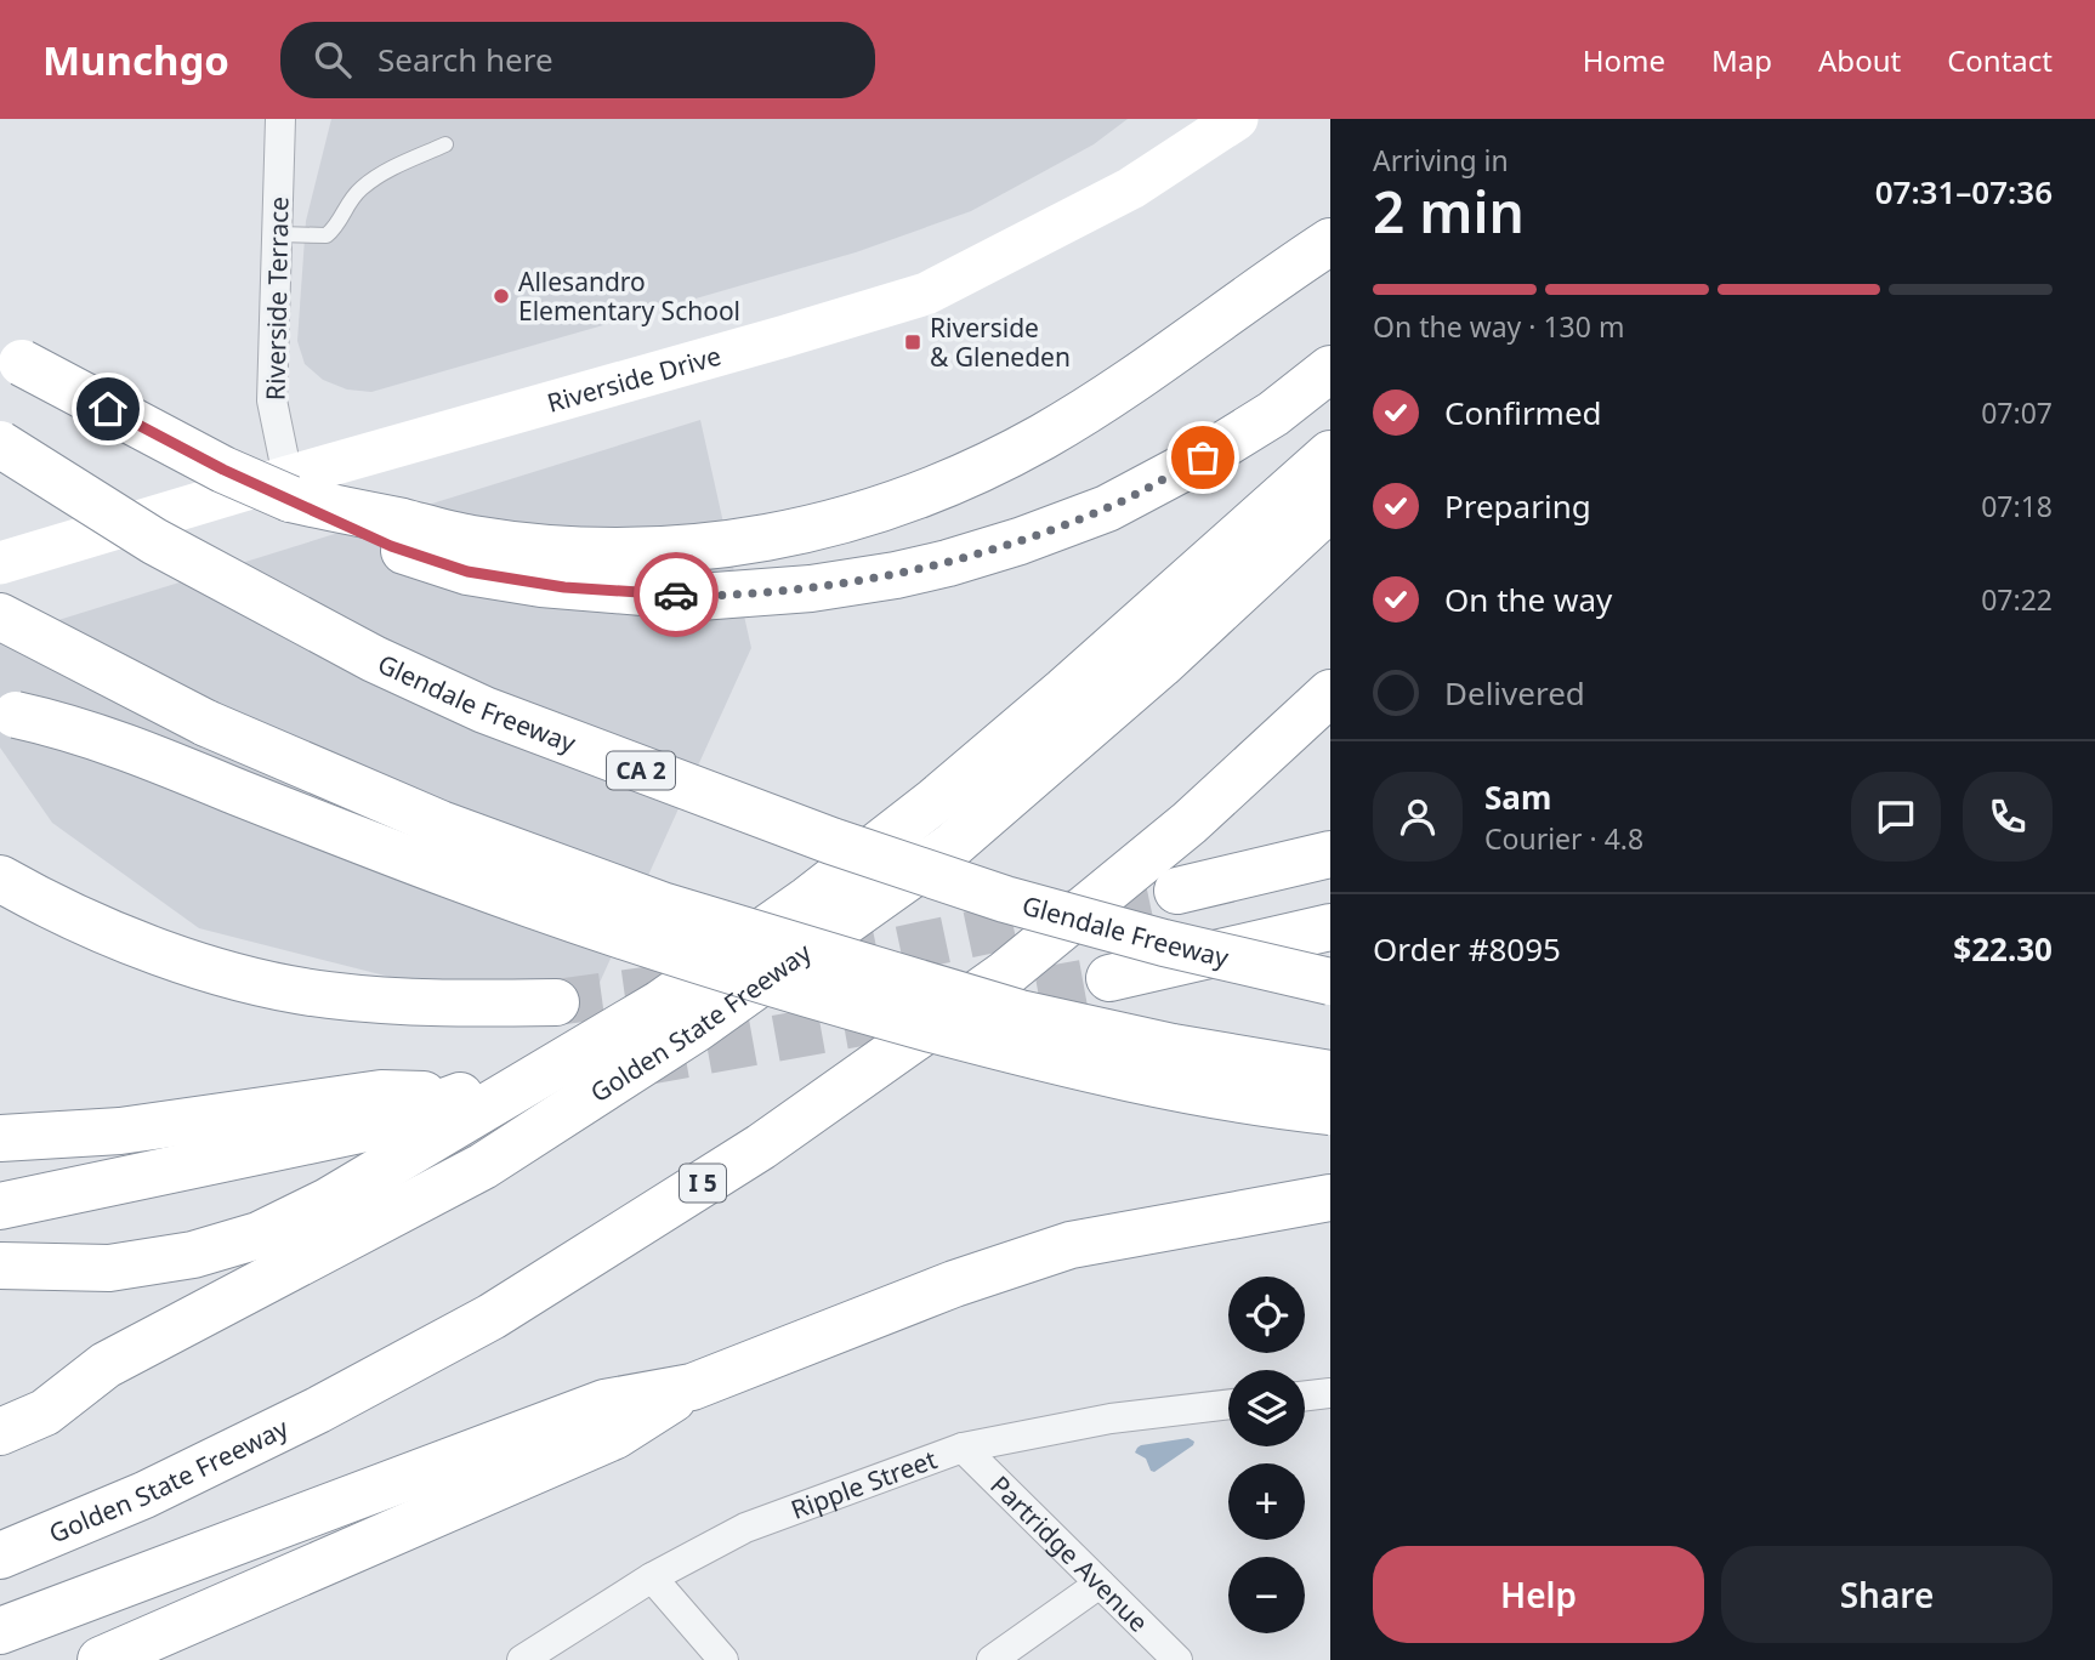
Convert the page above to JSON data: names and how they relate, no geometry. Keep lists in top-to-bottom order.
{
  "streets": {
    "highway": [
      "Glendale Freeway",
      "CA 2",
      "Golden State Freeway",
      "I 5"
    ],
    "main road": ["Riverside Drive"],
    "street": ["Riverside Terrace", "Ripple Street", "Partridge Avenue"]
  },
  "crossings": [
    ["Riverside Terrace", "Riverside Drive"],
    ["Ripple Street", "Partridge Avenue"]
  ],
  "places": {
    "other": ["Allesandro Elementary School"],
    "transit": ["Riverside & Gleneden"]
  },
  "page": {
    "header": "Munchgo",
    "search": "Search here",
    "nav": [
      "Home",
      "Map",
      "About",
      "Contact"
    ],
    "heading": ["2 min", "Arriving in", "07:31–07:36"],
    "panel": [
      "Sam",
      "Courier · 4.8",
      "Order #8095",
      "$22.30"
    ],
    "bar": "On the way · 130 m",
    "list": [
      ["Confirmed", "07:07"],
      ["Preparing", "07:18"],
      ["On the way", "07:22"],
      "Delivered"
    ],
    "map_buttons": ["+", "−"],
    "buttons": ["Help", "Share"]
  }
}
